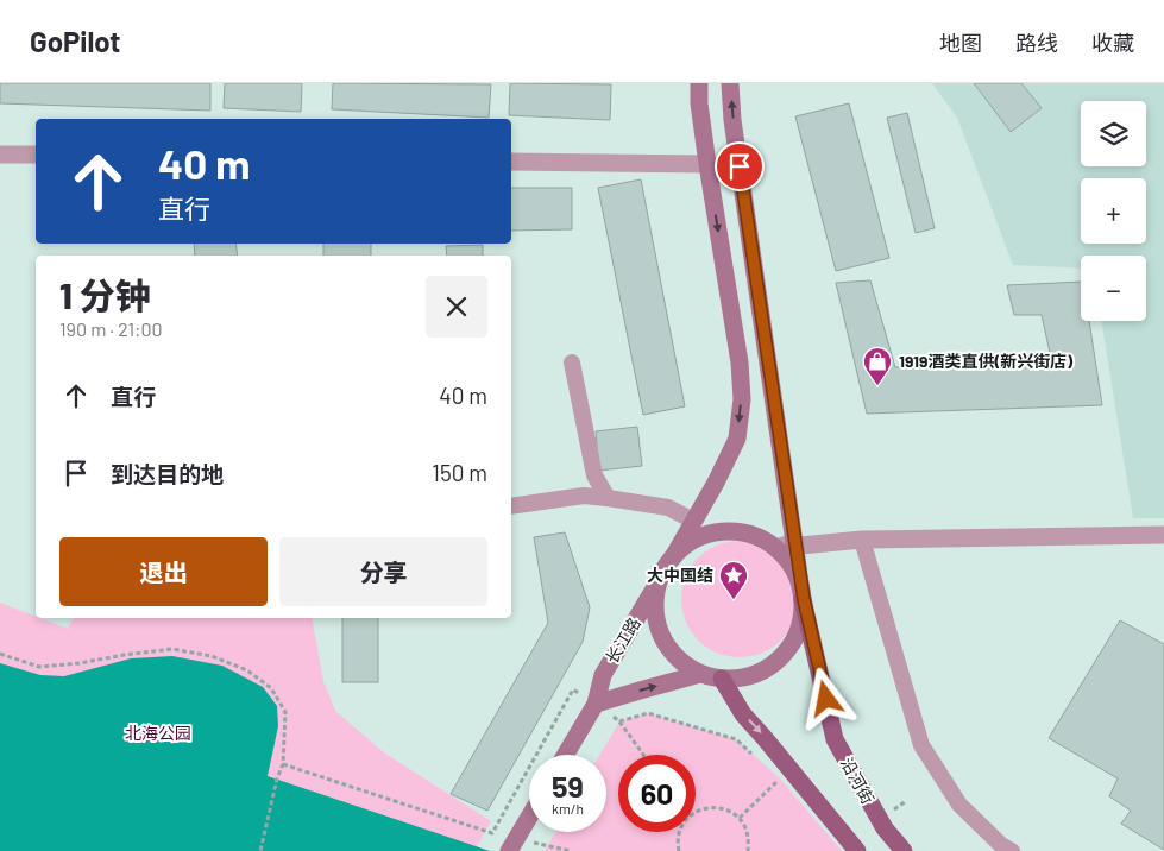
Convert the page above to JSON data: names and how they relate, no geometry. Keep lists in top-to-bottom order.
{
  "streets": {
    "main road": ["长江路", "沿河街"]
  },
  "crossings": [
    ["长江路", "沿河街"]
  ],
  "parks": ["北海公园"],
  "places": {
    "shop": ["1919酒类直供(新兴街店)"],
    "place": ["大中国结"]
  },
  "page": {
    "header": "GoPilot",
    "nav": ["地图", "路线", "收藏"],
    "map_buttons": ["+", "−"],
    "turn": ["40 m", "直行"],
    "heading": ["1 分钟", "190 m · 21:00"],
    "list": [
      {
        "name": "直行",
        "value": "40 m"
      },
      {
        "name": "到达目的地",
        "value": "150 m"
      }
    ],
    "buttons": ["退出", "分享"],
    "speed": "59 km/h",
    "limit": "60"
  }
}
